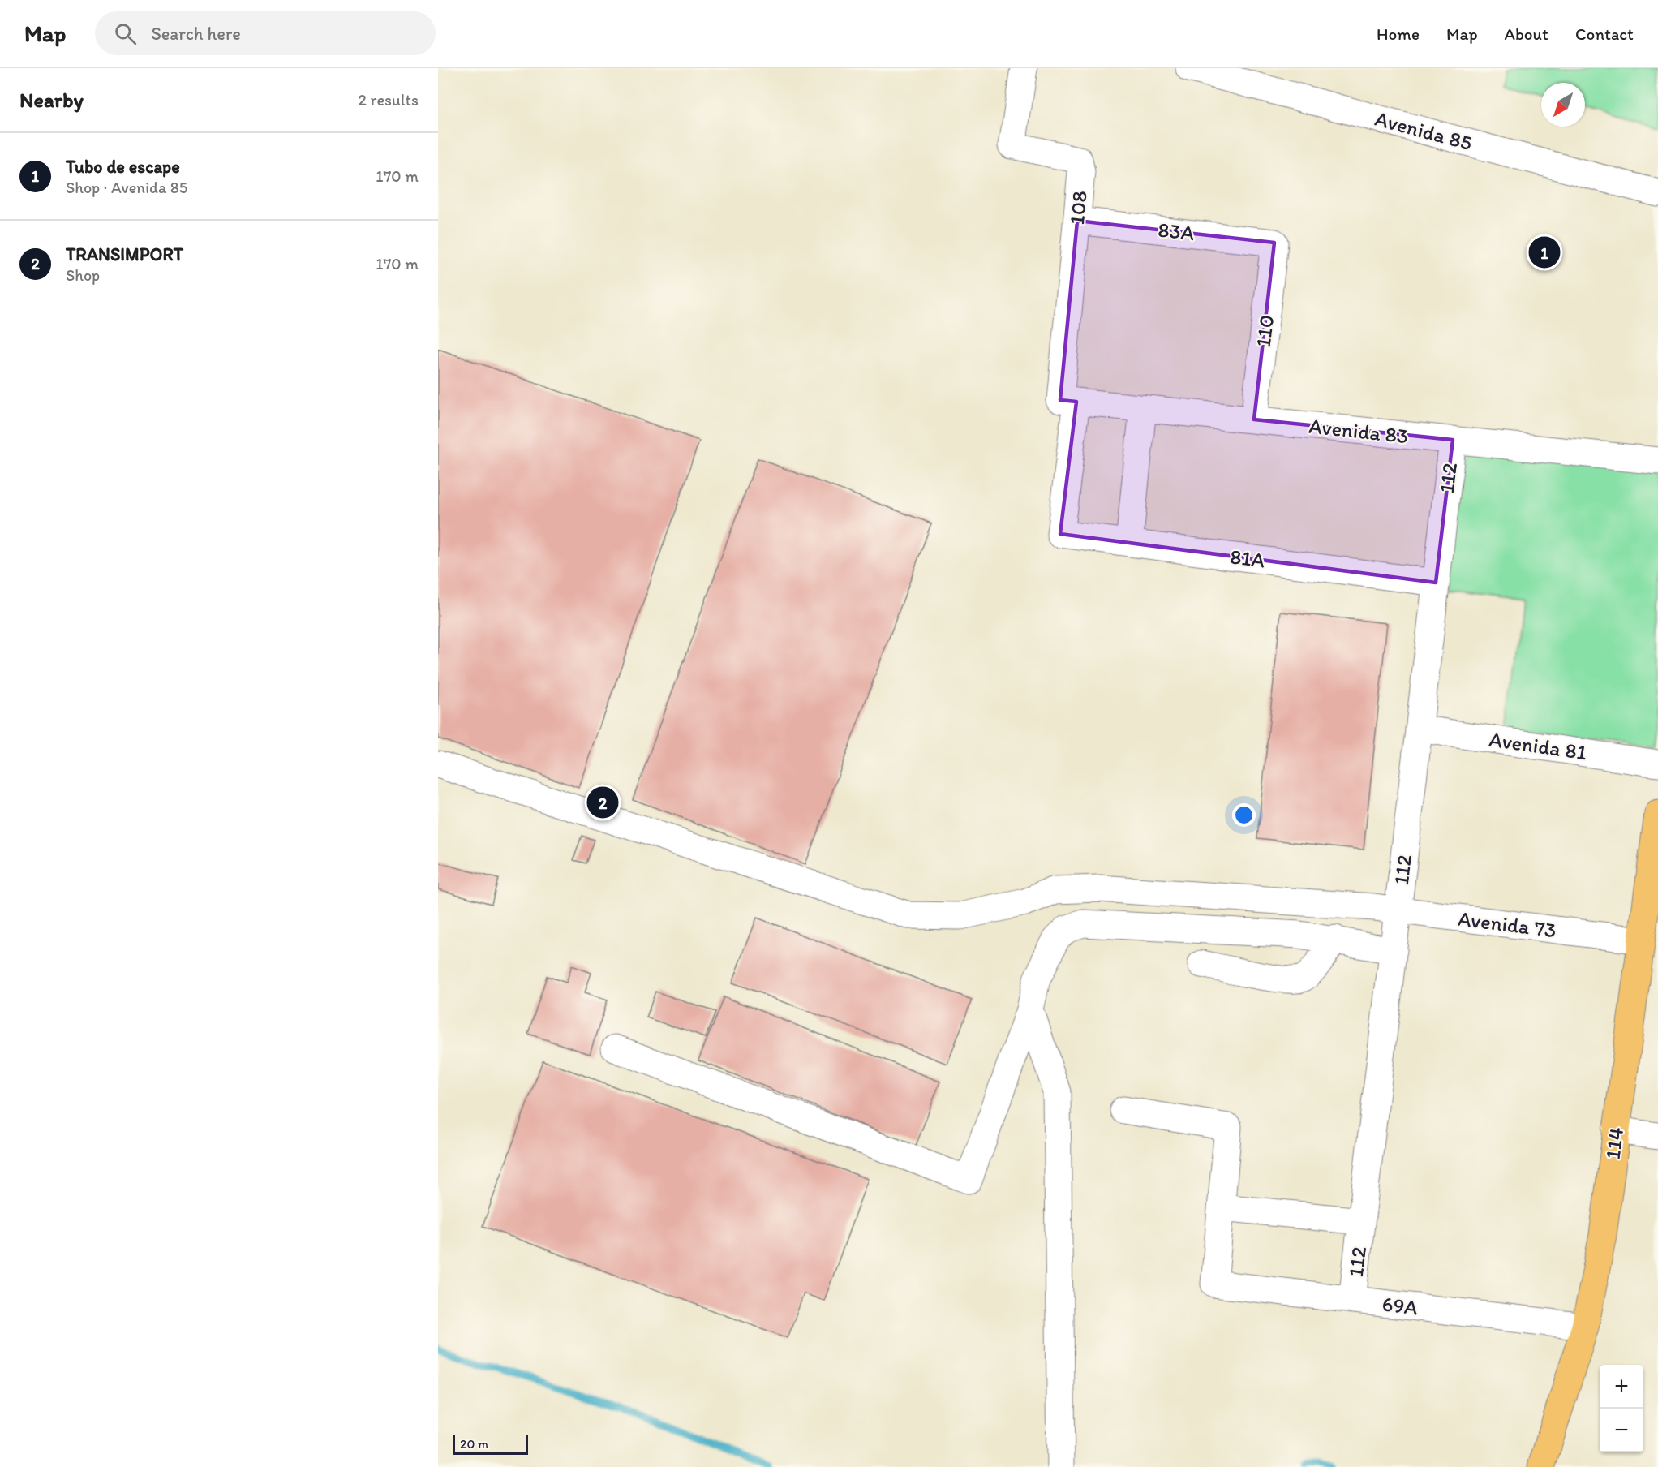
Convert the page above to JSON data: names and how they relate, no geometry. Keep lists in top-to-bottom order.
{
  "streets": {
    "main road": ["114"],
    "street": [
      "Avenida 85",
      "108",
      "83A",
      "110",
      "Avenida 83",
      "112",
      "81A",
      "Avenida 81",
      "Avenida 73",
      "69A"
    ]
  },
  "crossings": [
    ["108", "83A"],
    ["108", "Avenida 83"],
    ["108", "81A"],
    ["83A", "110"],
    ["110", "Avenida 83"],
    ["Avenida 83", "112"],
    ["112", "81A"],
    ["112", "Avenida 81"],
    ["112", "Avenida 73"],
    ["112", "69A"],
    ["Avenida 73", "114"],
    ["114", "69A"]
  ],
  "scale_bar": "20 m",
  "north": "bottom left",
  "page": {
    "header": "Map",
    "search": "Search here",
    "nav": [
      "Home",
      "Map",
      "About",
      "Contact"
    ],
    "heading": ["Nearby", "2 results"],
    "list": [
      {
        "mark": "1",
        "name": "Tubo de escape",
        "note": "Shop · Avenida 85",
        "value": "170 m"
      },
      {
        "mark": "2",
        "name": "TRANSIMPORT",
        "note": "Shop",
        "value": "170 m"
      }
    ],
    "pins": ["1", "2"],
    "map_buttons": ["+", "−"],
    "scale": "20 m"
  }
}
